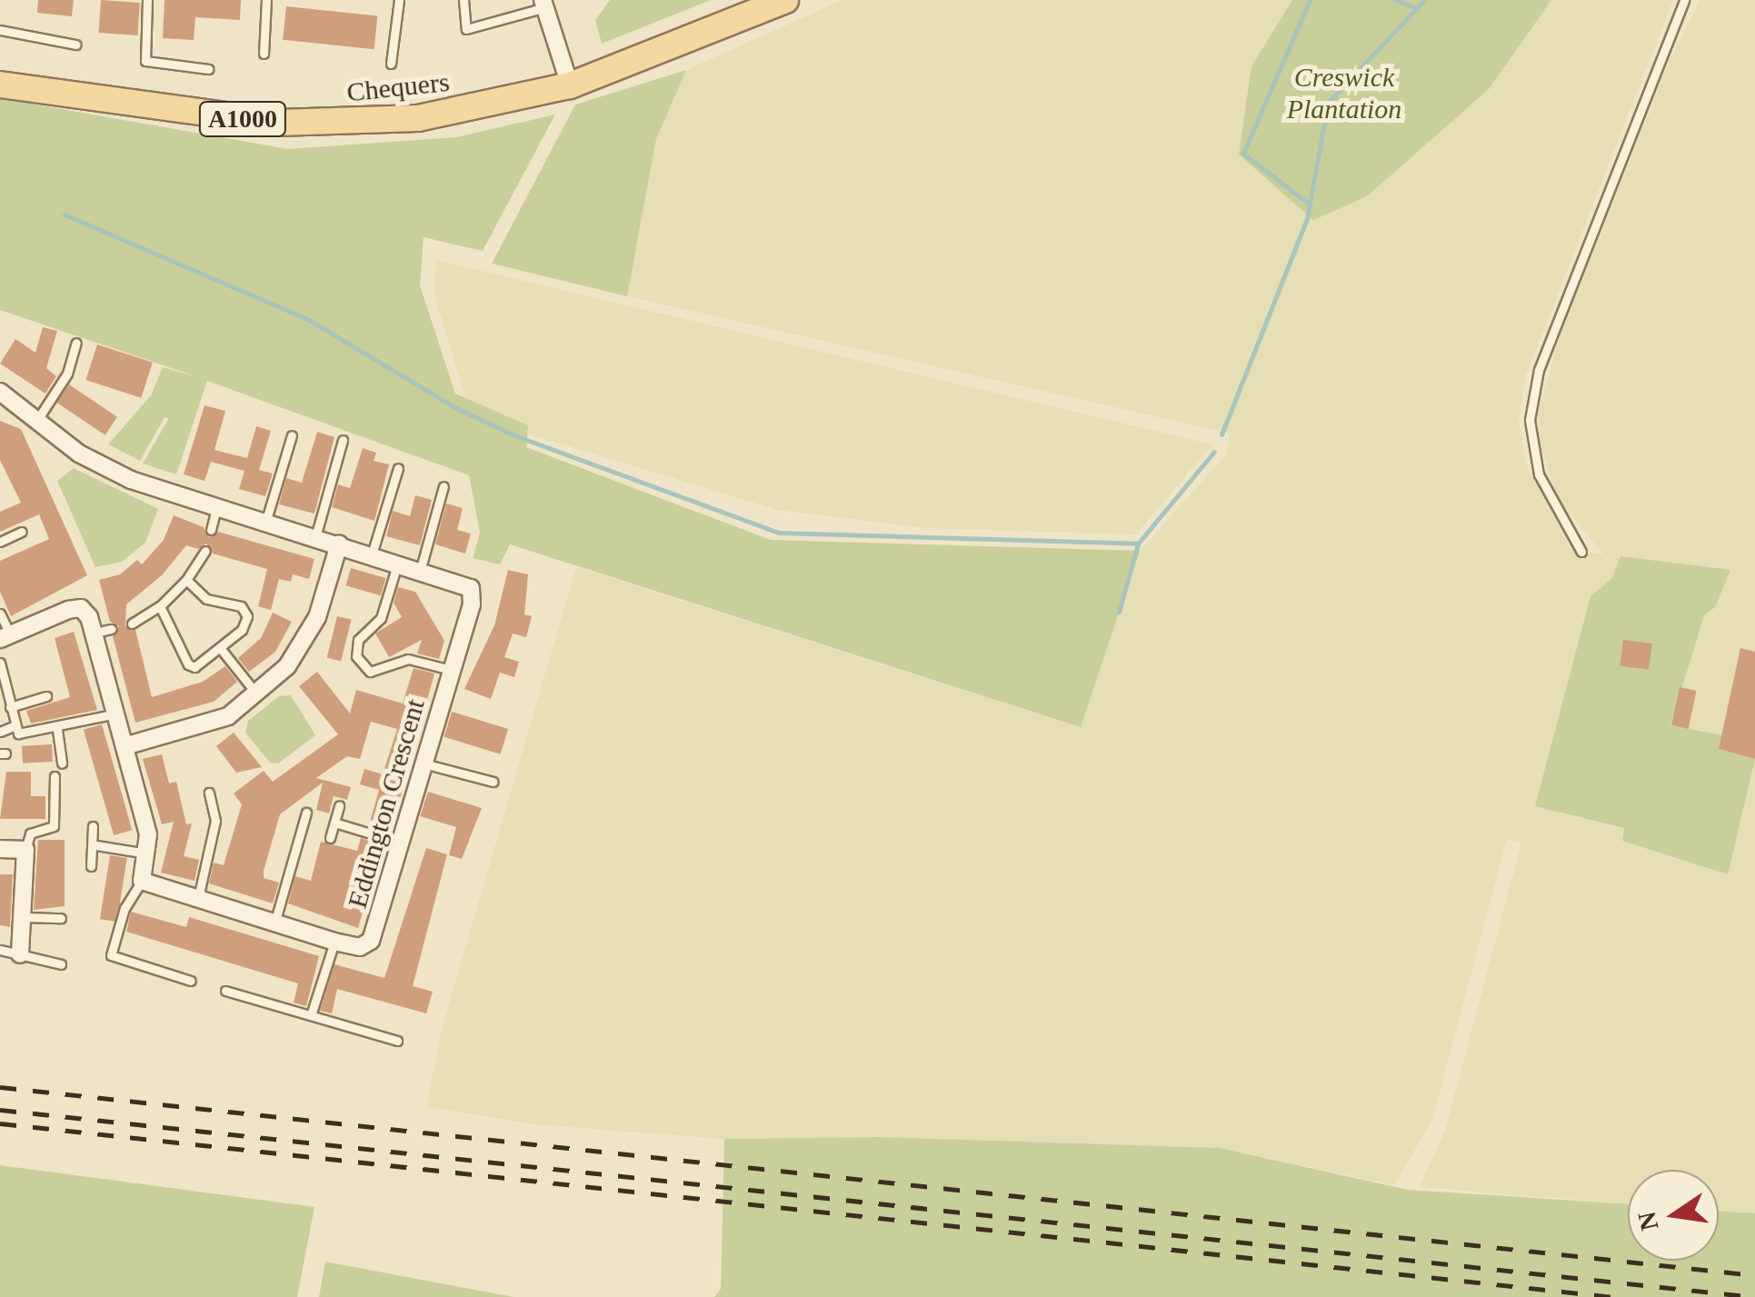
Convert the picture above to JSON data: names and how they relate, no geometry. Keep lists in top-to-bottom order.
{
  "streets": {
    "main road": ["Chequers", "A1000"],
    "street": ["Eddington Crescent"]
  },
  "parks": ["Creswick Plantation"],
  "north": "left"
}
